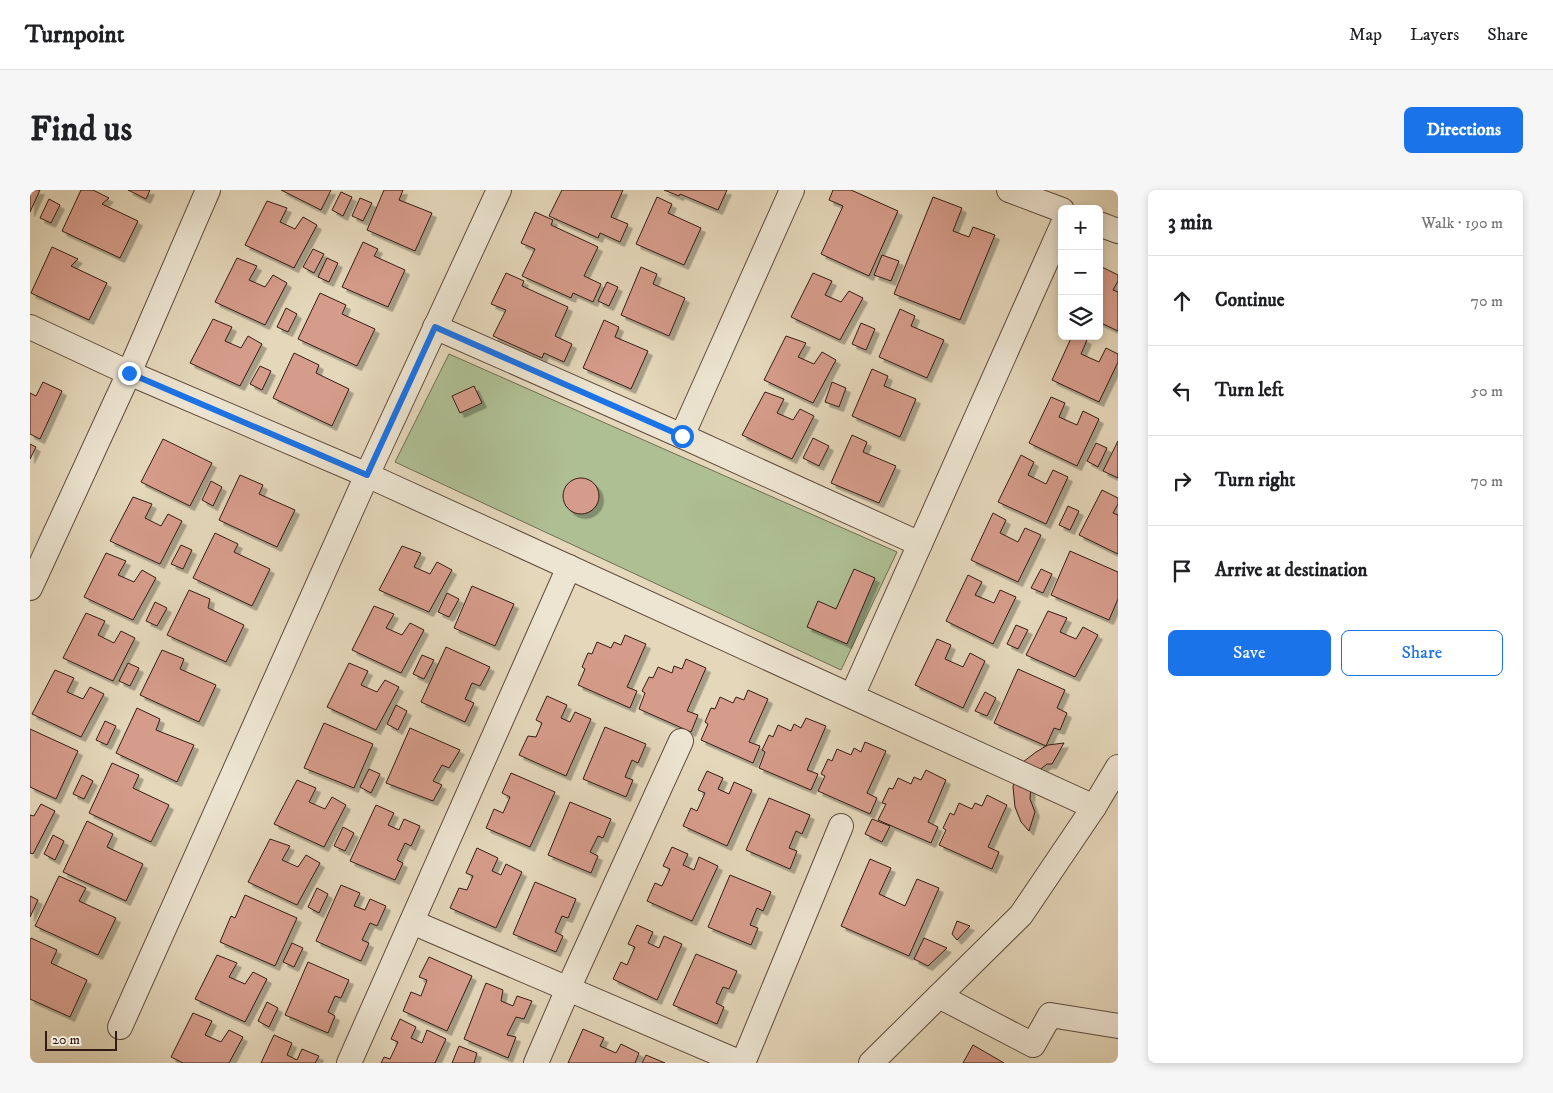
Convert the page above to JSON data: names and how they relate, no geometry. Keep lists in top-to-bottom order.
{
  "scale_bar": "20 m",
  "page": {
    "header": "Turnpoint",
    "nav": ["Map", "Layers", "Share"],
    "buttons": [
      "Directions",
      ["Save", "Share"]
    ],
    "title": "Find us",
    "heading": ["3 min", "Walk · 190 m"],
    "map_buttons": ["+", "−"],
    "list": [
      ["Continue", "70 m"],
      ["Turn left", "50 m"],
      ["Turn right", "70 m"],
      "Arrive at destination"
    ],
    "scale": "20 m"
  }
}
